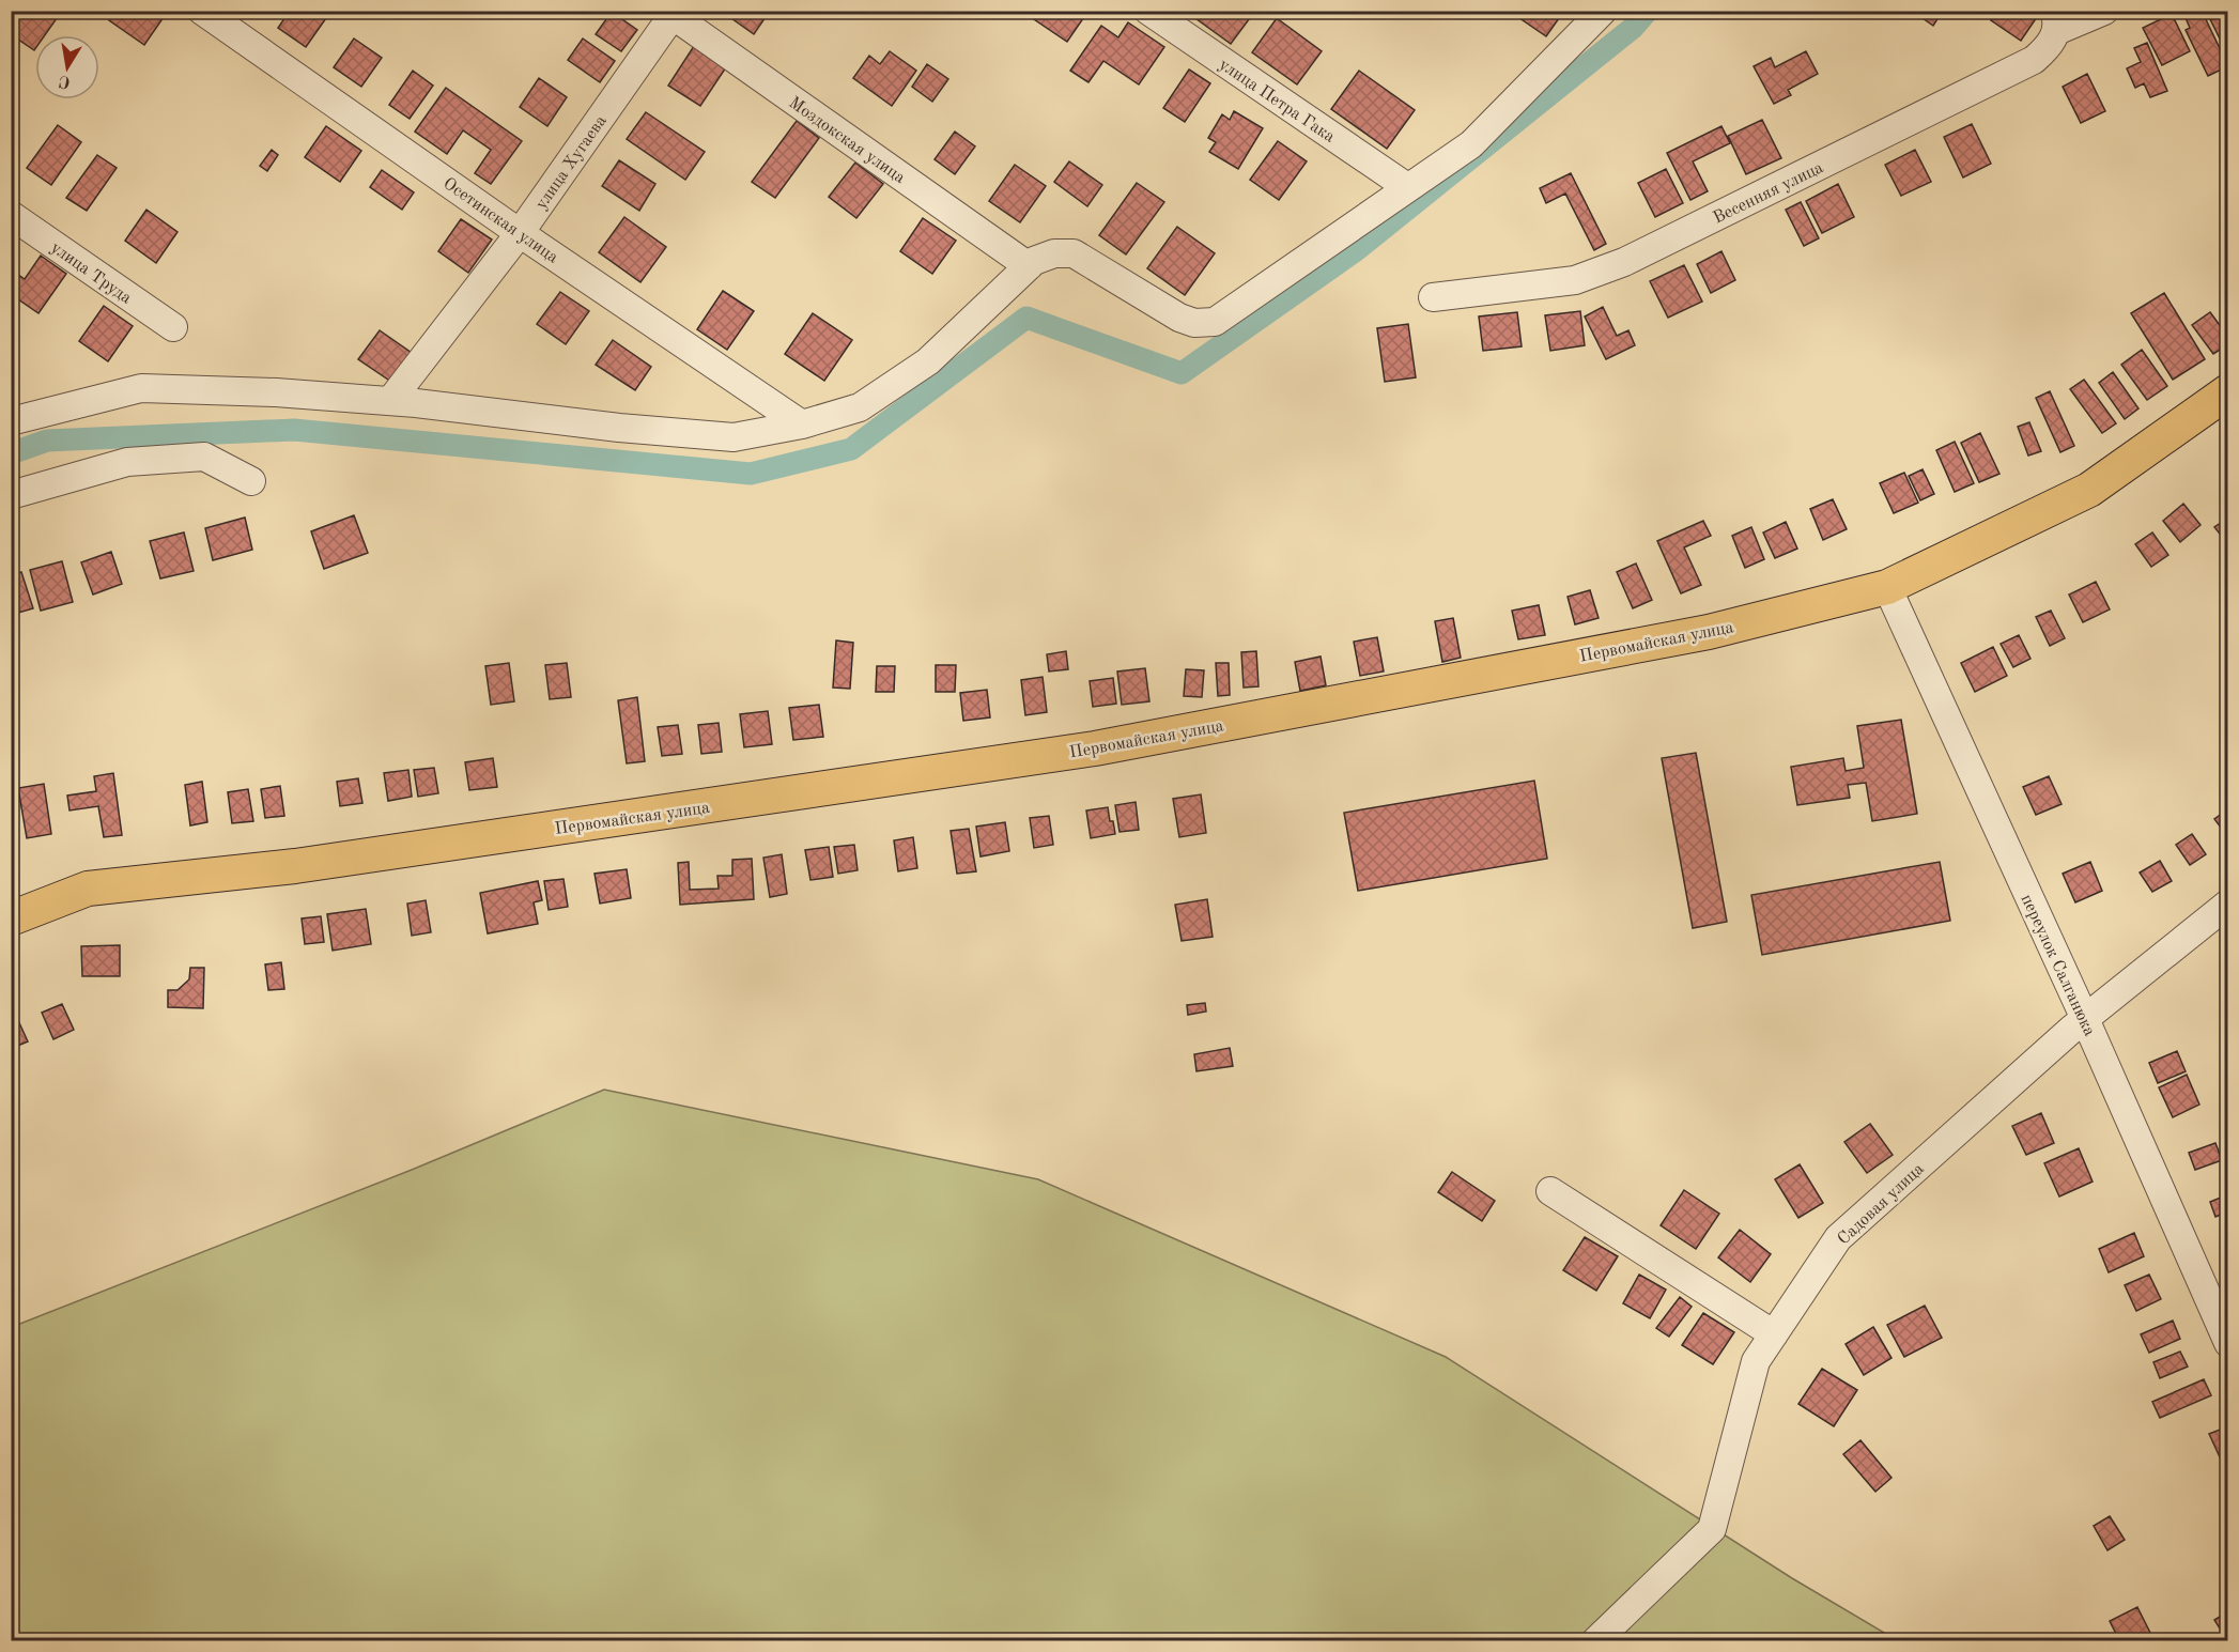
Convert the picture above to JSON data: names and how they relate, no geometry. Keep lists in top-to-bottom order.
{
  "streets": {
    "main road": ["Первомайская улица"],
    "street": [
      "улица Петра Гака",
      "Моздокская улица",
      "улица Хугаева",
      "Весенняя улица",
      "Осетинская улица",
      "улица Труда",
      "переулок Салганюка",
      "Садовая улица"
    ]
  },
  "crossings": [
    ["Моздокская улица", "улица Хугаева"],
    ["улица Хугаева", "Осетинская улица"],
    ["Первомайская улица", "переулок Салганюка"],
    ["переулок Салганюка", "Садовая улица"]
  ],
  "north": "bottom"
}
